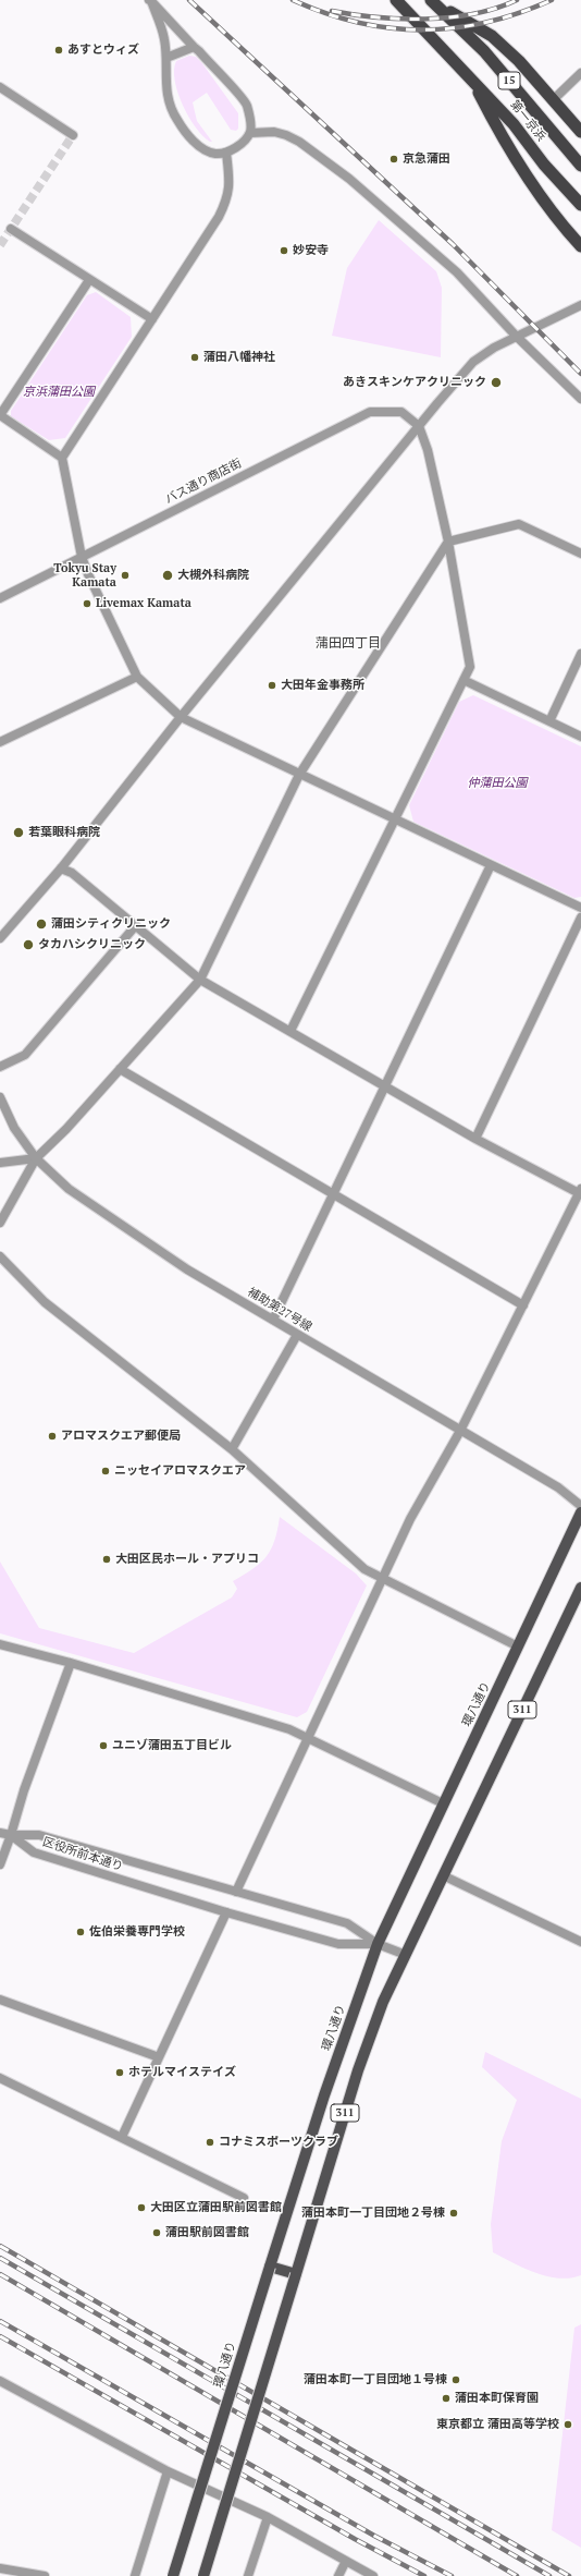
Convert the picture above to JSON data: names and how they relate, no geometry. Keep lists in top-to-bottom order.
{
  "streets": {
    "highway": ["15", "第一京浜"],
    "main road": ["環八通り", "311"],
    "street": ["バス通り商店街", "補助第27号線", "区役所前本通り"]
  },
  "crossings": [
    ["環八通り", "区役所前本通り"]
  ],
  "districts": ["蒲田四丁目"],
  "parks": ["京浜蒲田公園", "仲蒲田公園"],
  "places": [
    "あすとウィズ",
    "京急蒲田",
    "妙安寺",
    "蒲田八幡神社",
    "あきスキンケアクリニック",
    "Tokyu Stay Kamata",
    "大槻外科病院",
    "Livemax Kamata",
    "大田年金事務所",
    "若葉眼科病院",
    "蒲田シティクリニック",
    "タカハシクリニック",
    "アロマスクエア郵便局",
    "ニッセイアロマスクエア",
    "大田区民ホール・アプリコ",
    "ユニゾ蒲田五丁目ビル",
    "佐伯栄養専門学校",
    "ホテルマイステイズ",
    "コナミスポーツクラブ",
    "大田区立蒲田駅前図書館",
    "蒲田本町一丁目団地２号棟",
    "蒲田駅前図書館",
    "蒲田本町一丁目団地１号棟",
    "蒲田本町保育園",
    "東京都立 蒲田高等学校"
  ]
}
